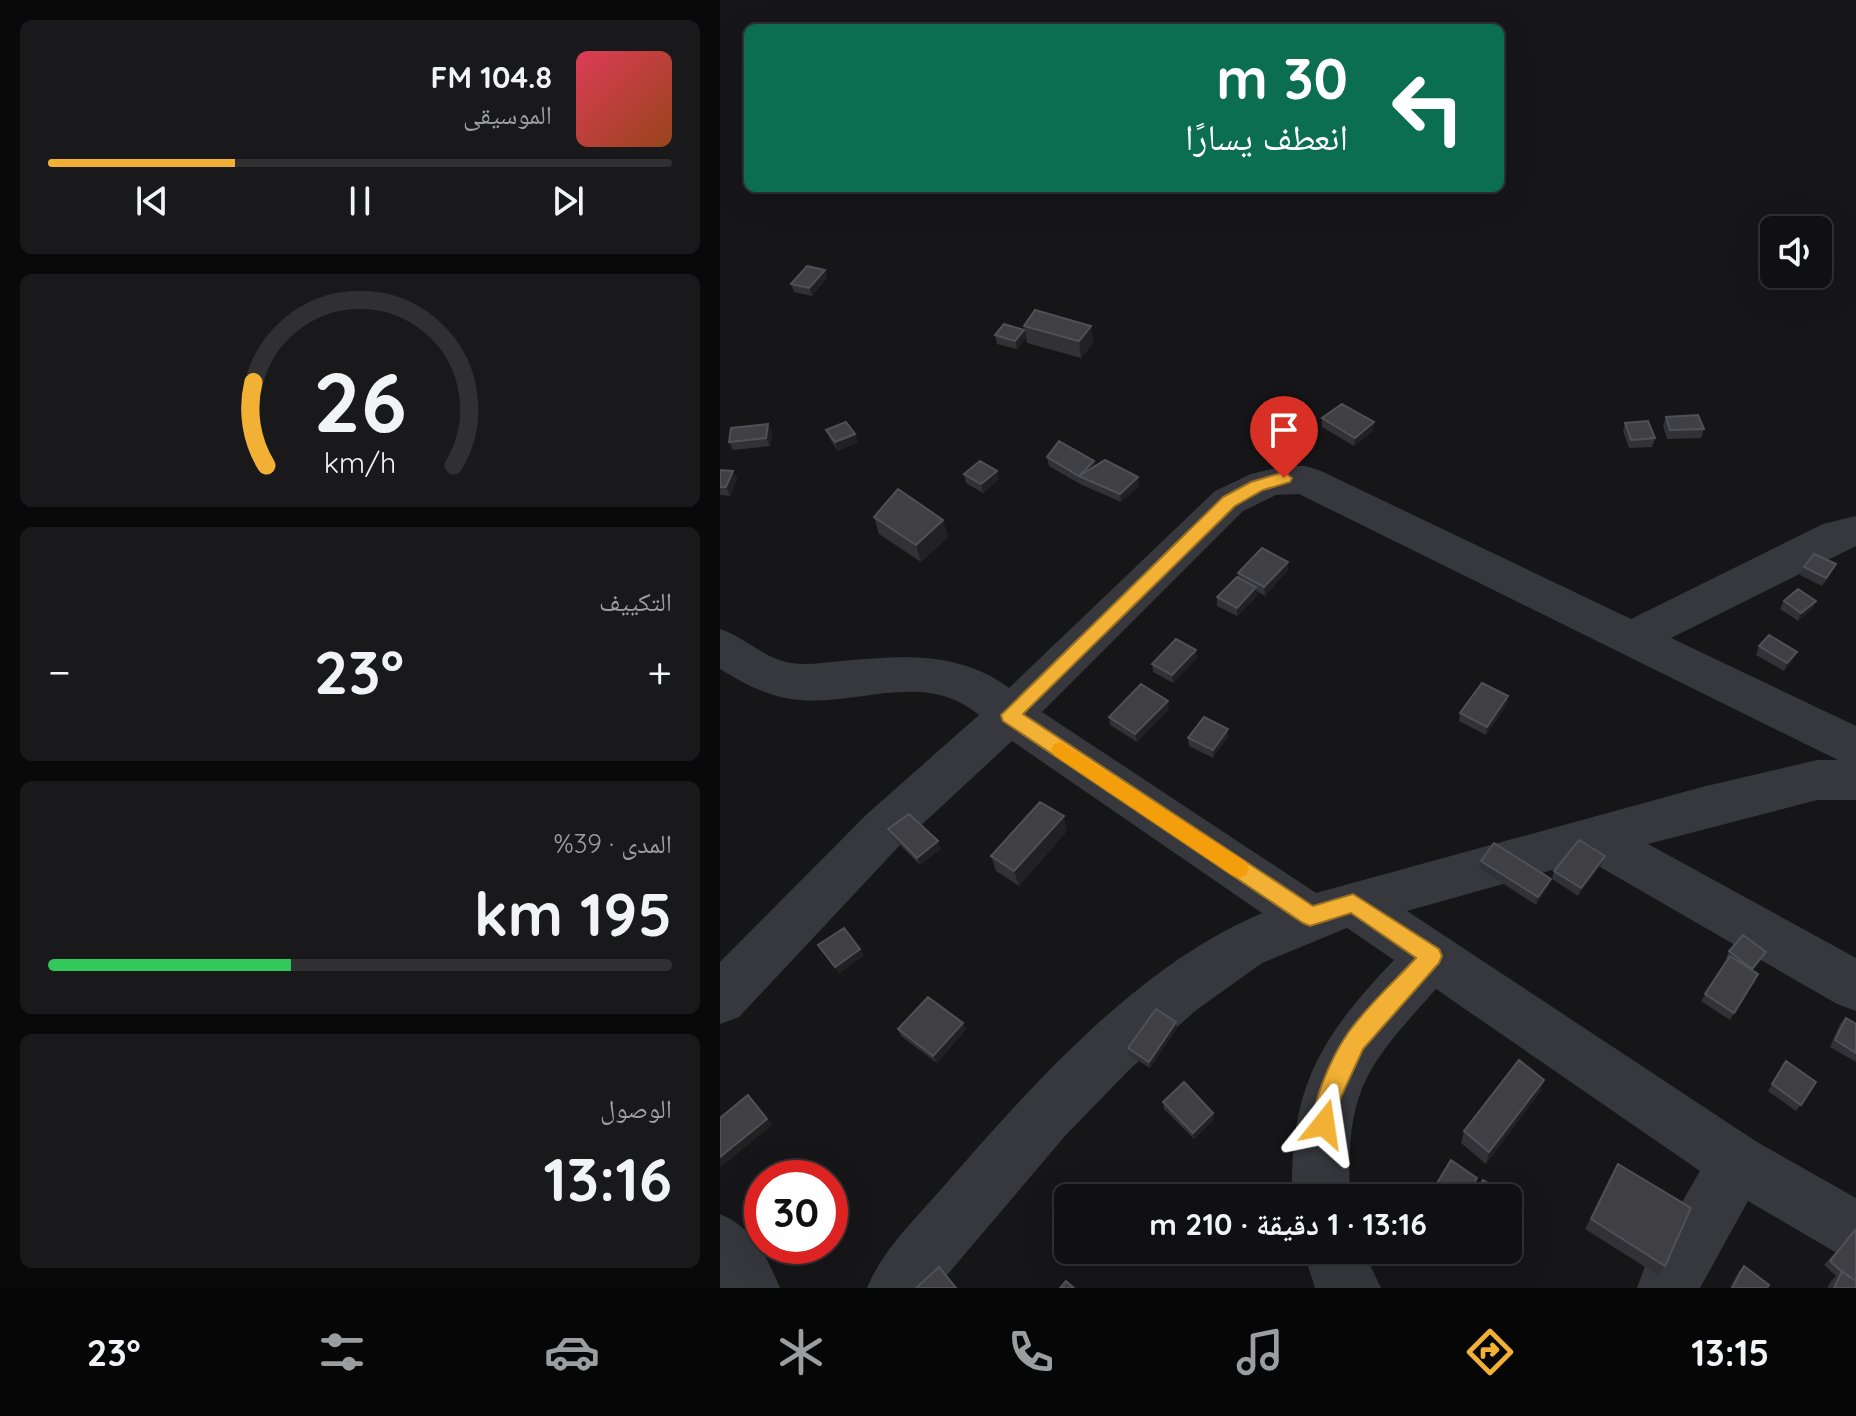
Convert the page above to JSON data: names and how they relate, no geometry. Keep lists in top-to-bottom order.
{
  "page": {
    "turn": ["30 m", "انعطف يسارًا"],
    "song": ["104.8 FM", "الموسيقى"],
    "tile": [
      "التكييف",
      ["المدى · 39%", "195 km"],
      ["الوصول", "13:16"]
    ],
    "heat": ["−", "23°", "+"],
    "limit": "30",
    "trip": "13:16 · 1 دقيقة · 210 m",
    "tabs": ["13:15", "23°"],
    "gauge": ["26", "km/h"]
  }
}
